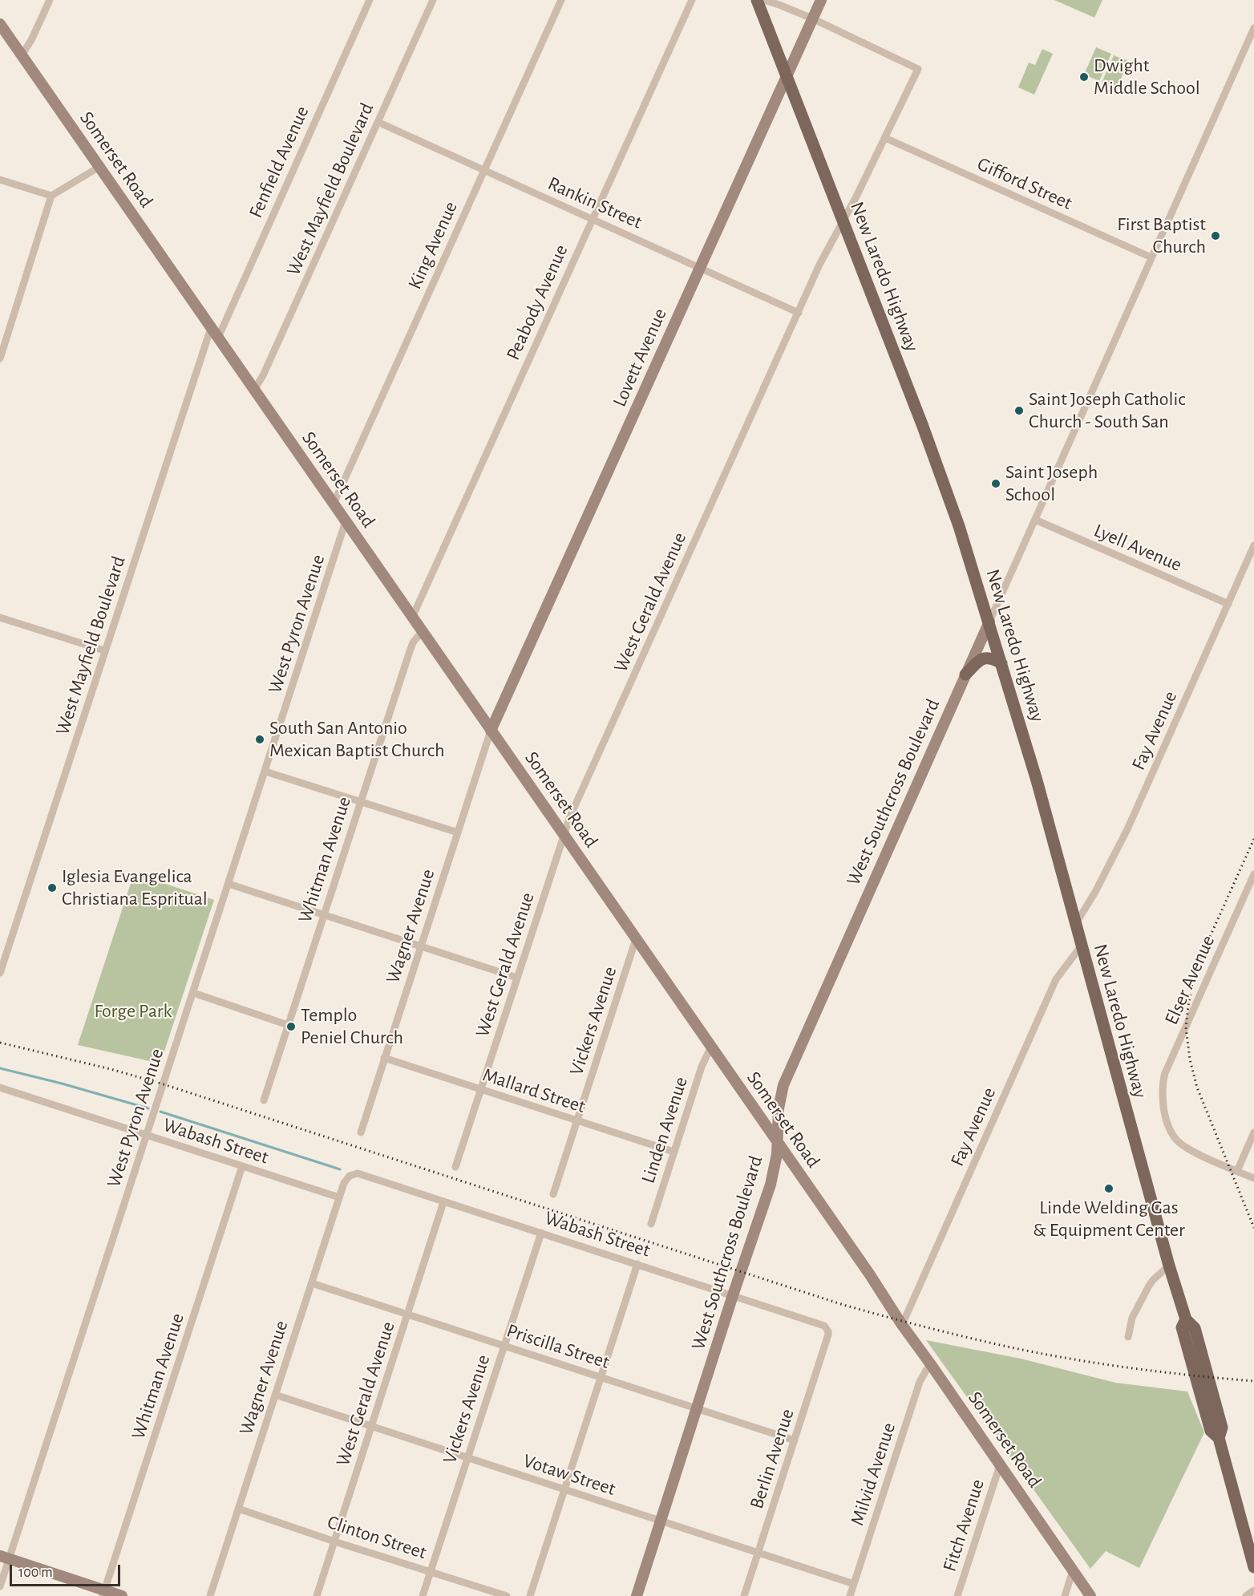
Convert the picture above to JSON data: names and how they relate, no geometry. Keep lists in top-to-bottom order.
{
  "streets": {
    "main road": [
      "Somerset Road",
      "New Laredo Highway",
      "Lovett Avenue",
      "West Southcross Boulevard"
    ],
    "street": [
      "Fenfield Avenue",
      "Gifford Street",
      "West Mayfield Boulevard",
      "Rankin Street",
      "King Avenue",
      "Peabody Avenue",
      "Lyell Avenue",
      "West Gerald Avenue",
      "West Pyron Avenue",
      "Fay Avenue",
      "Whitman Avenue",
      "Wagner Avenue",
      "Elser Avenue",
      "Vickers Avenue",
      "Mallard Street",
      "Linden Avenue",
      "Wabash Street",
      "Priscilla Street",
      "Berlin Avenue",
      "Milvid Avenue",
      "Votaw Street",
      "Fitch Avenue",
      "Clinton Street"
    ]
  },
  "crossings": [
    ["Somerset Road", "Fenfield Avenue"],
    ["Somerset Road", "West Mayfield Boulevard"],
    ["Somerset Road", "King Avenue"],
    ["Somerset Road", "Peabody Avenue"],
    ["Somerset Road", "Lovett Avenue"],
    ["Somerset Road", "West Gerald Avenue"],
    ["Somerset Road", "West Pyron Avenue"],
    ["Somerset Road", "Fay Avenue"],
    ["Somerset Road", "West Southcross Boulevard"],
    ["Somerset Road", "Whitman Avenue"],
    ["Somerset Road", "Wagner Avenue"],
    ["Somerset Road", "Vickers Avenue"],
    ["Somerset Road", "Linden Avenue"],
    ["Somerset Road", "Milvid Avenue"],
    ["Somerset Road", "Fitch Avenue"],
    ["Gifford Street", "West Gerald Avenue"],
    ["Gifford Street", "West Southcross Boulevard"],
    ["West Mayfield Boulevard", "Rankin Street"],
    ["Rankin Street", "King Avenue"],
    ["Rankin Street", "Peabody Avenue"],
    ["Rankin Street", "Lovett Avenue"],
    ["Rankin Street", "West Gerald Avenue"],
    ["New Laredo Highway", "Lovett Avenue"],
    ["New Laredo Highway", "West Gerald Avenue"],
    ["New Laredo Highway", "Fay Avenue"],
    ["New Laredo Highway", "West Southcross Boulevard"],
    ["Lovett Avenue", "West Gerald Avenue"],
    ["Lovett Avenue", "Wagner Avenue"],
    ["Lyell Avenue", "Fay Avenue"],
    ["Lyell Avenue", "West Southcross Boulevard"],
    ["West Gerald Avenue", "Mallard Street"],
    ["West Gerald Avenue", "Wabash Street"],
    ["West Gerald Avenue", "Priscilla Street"],
    ["West Gerald Avenue", "Votaw Street"],
    ["West Gerald Avenue", "Clinton Street"],
    ["West Pyron Avenue", "Wabash Street"],
    ["West Southcross Boulevard", "Wabash Street"],
    ["West Southcross Boulevard", "Priscilla Street"],
    ["West Southcross Boulevard", "Votaw Street"],
    ["Whitman Avenue", "Wabash Street"],
    ["Wagner Avenue", "Mallard Street"],
    ["Wagner Avenue", "Wabash Street"],
    ["Wagner Avenue", "Priscilla Street"],
    ["Wagner Avenue", "Votaw Street"],
    ["Wagner Avenue", "Clinton Street"],
    ["Vickers Avenue", "Mallard Street"],
    ["Vickers Avenue", "Wabash Street"],
    ["Vickers Avenue", "Priscilla Street"],
    ["Vickers Avenue", "Votaw Street"],
    ["Vickers Avenue", "Clinton Street"],
    ["Mallard Street", "Linden Avenue"],
    ["Wabash Street", "Berlin Avenue"],
    ["Priscilla Street", "Berlin Avenue"],
    ["Berlin Avenue", "Votaw Street"],
    ["Milvid Avenue", "Votaw Street"]
  ],
  "parks": ["Forge Park"],
  "places": [
    "Dwight Middle School",
    "First Baptist Church",
    "Saint Joseph Catholic Church - South San",
    "Saint Joseph School",
    "South San Antonio Mexican Baptist Church",
    "Iglesia Evangelica Christiana Espritual",
    "Templo Peniel Church",
    "Linde Welding Gas & Equipment Center"
  ],
  "scale_bar": "100 m"
}
